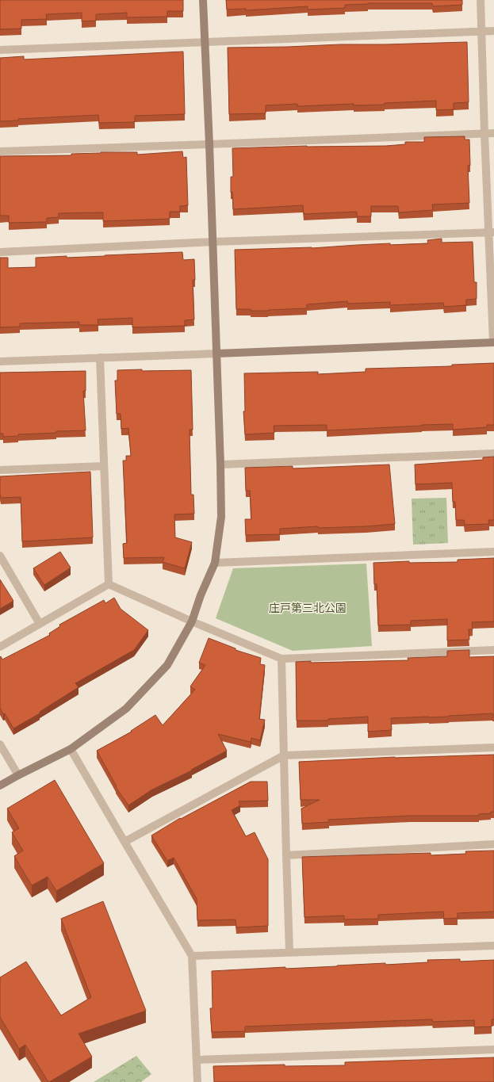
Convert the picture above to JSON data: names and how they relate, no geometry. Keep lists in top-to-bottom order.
{
  "parks": ["庄戸第三北公園"]
}
